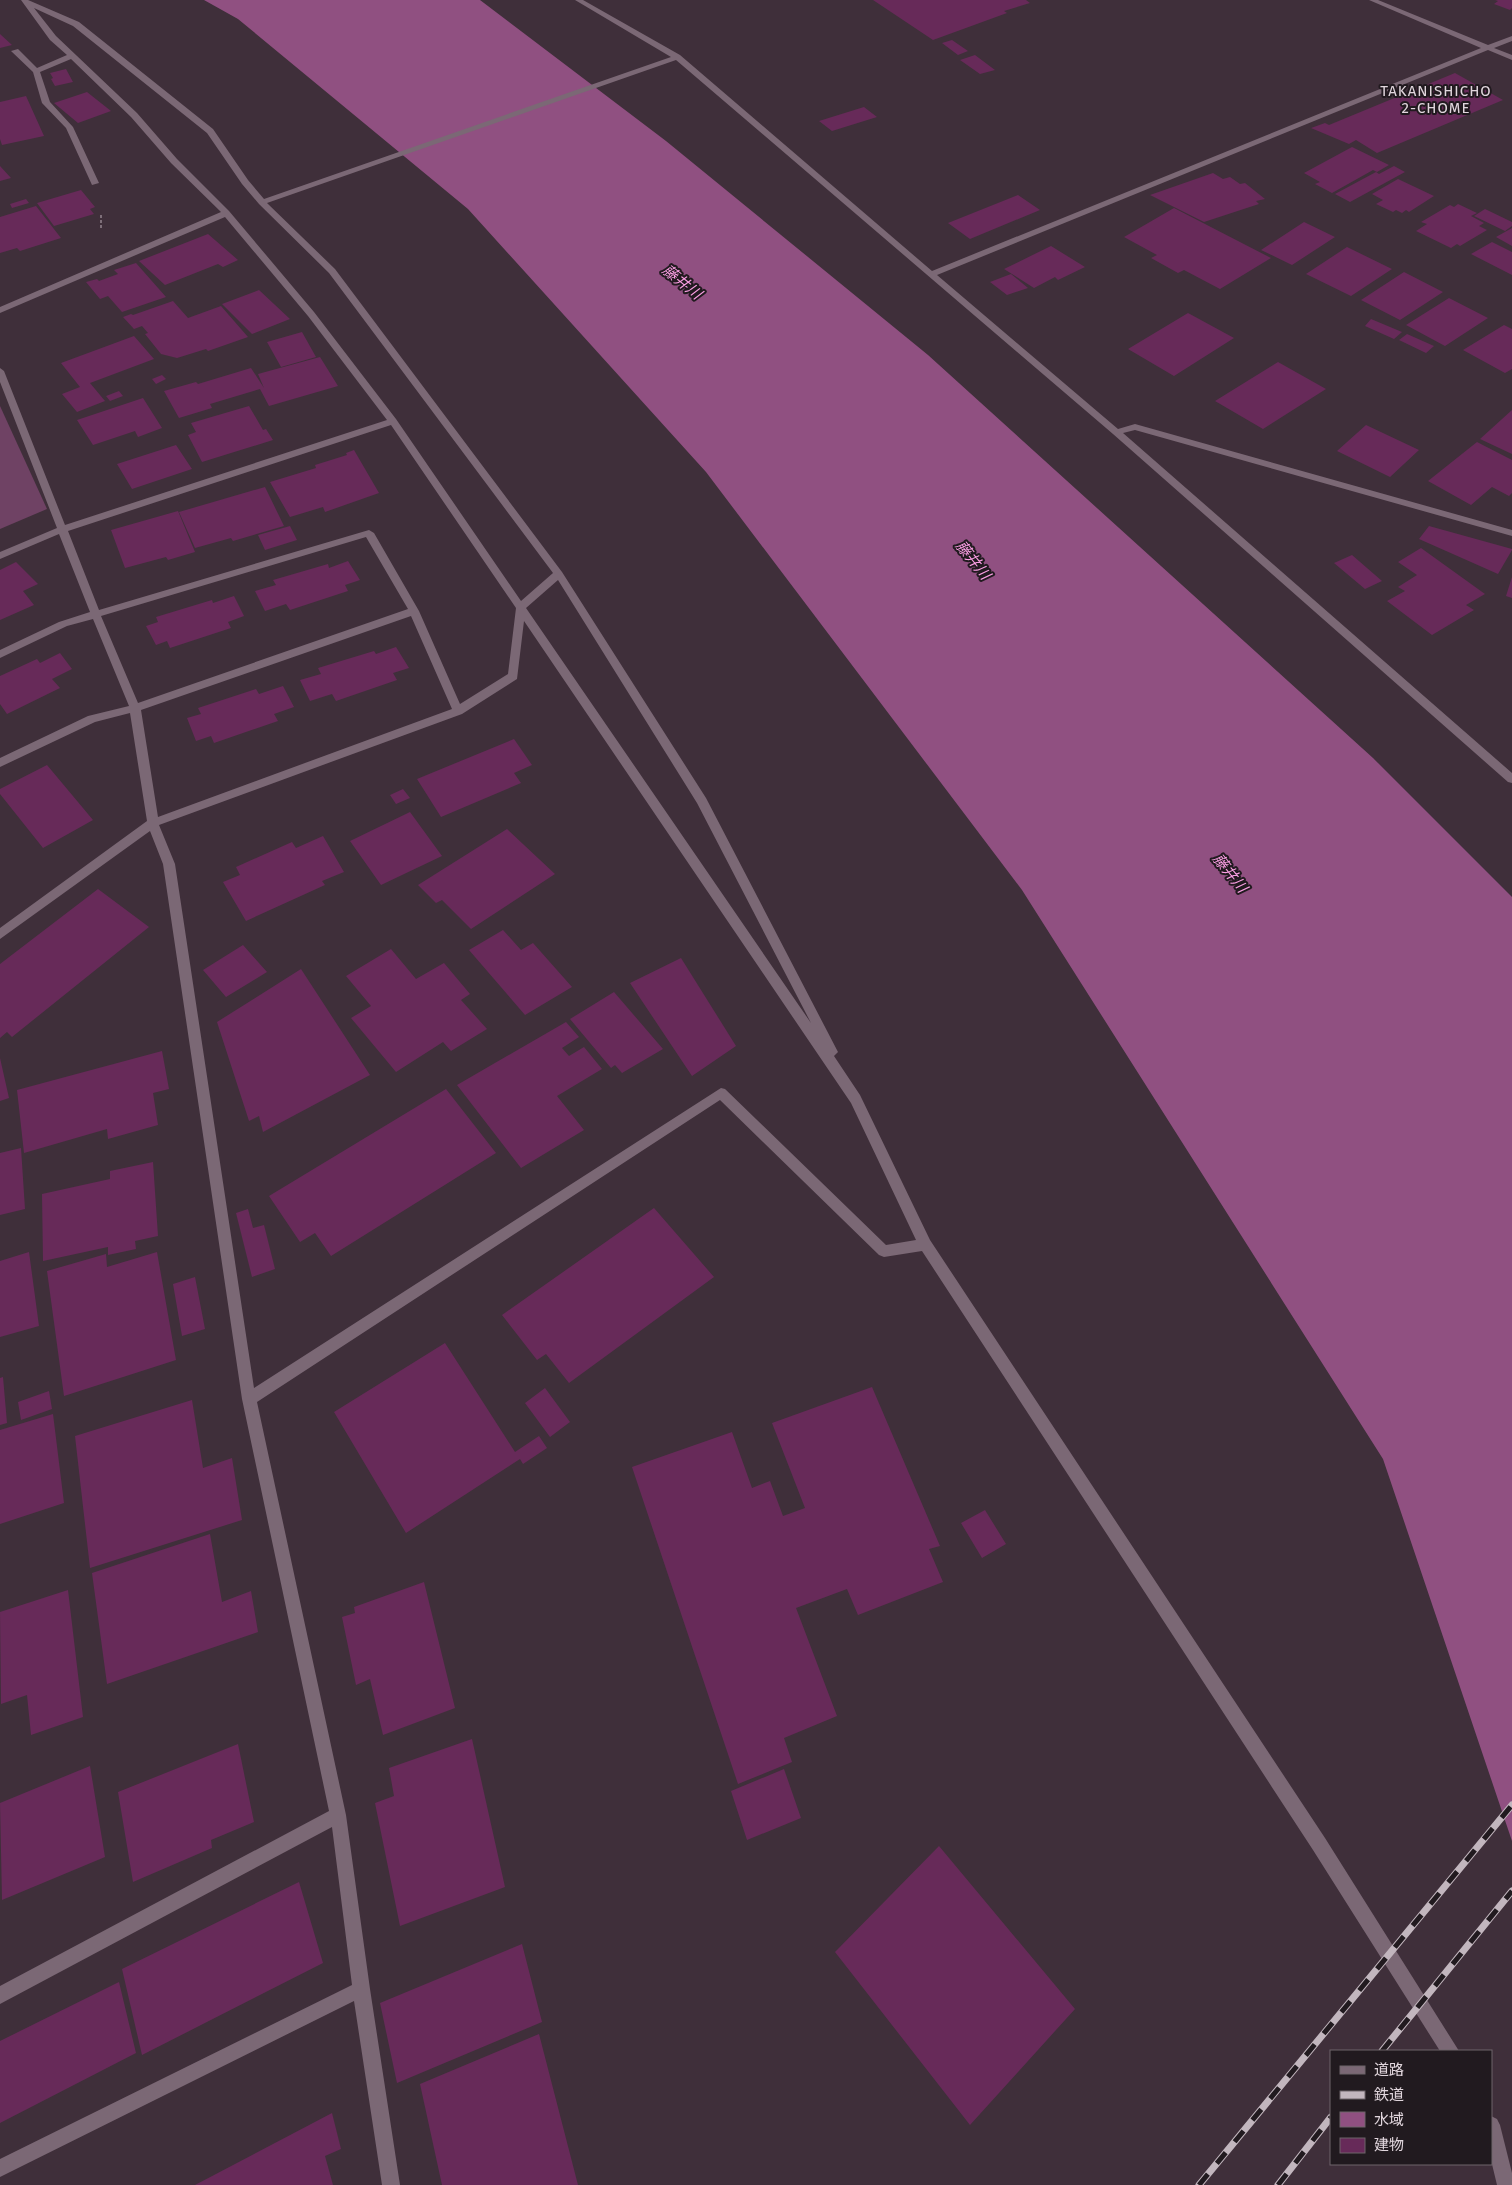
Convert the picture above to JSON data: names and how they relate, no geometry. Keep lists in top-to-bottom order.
{
  "districts": ["TAKANISHICHO 2-CHOME"],
  "water": ["藤井川"],
  "legend": [
    "道路",
    "鉄道",
    "水域",
    "建物"
  ]
}
